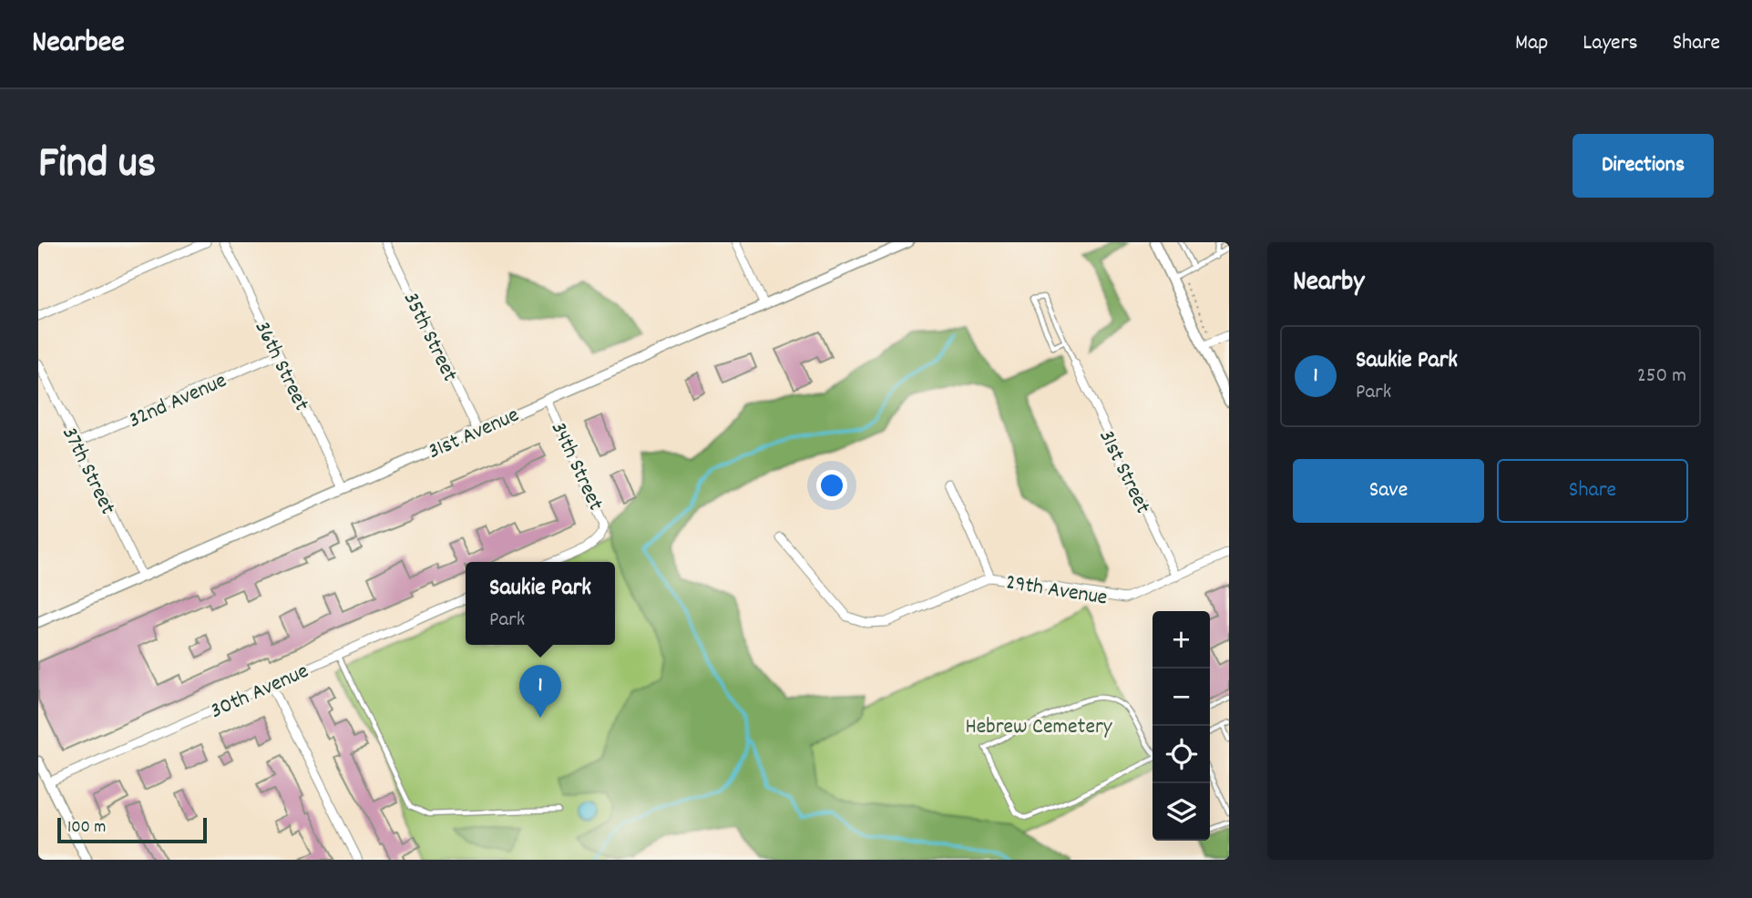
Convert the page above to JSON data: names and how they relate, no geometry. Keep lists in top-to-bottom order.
{
  "streets": {
    "street": [
      "35th Street",
      "36th Street",
      "32nd Avenue",
      "31st Avenue",
      "34th Street",
      "37th Street",
      "31st Street",
      "29th Avenue",
      "30th Avenue"
    ]
  },
  "crossings": [
    ["35th Street", "31st Avenue"],
    ["36th Street", "32nd Avenue"],
    ["36th Street", "31st Avenue"],
    ["32nd Avenue", "37th Street"],
    ["31st Avenue", "34th Street"],
    ["31st Avenue", "37th Street"],
    ["31st Street", "29th Avenue"]
  ],
  "parks": ["Hebrew Cemetery"],
  "scale_bar": "100 m",
  "page": {
    "header": "Nearbee",
    "nav": ["Map", "Layers", "Share"],
    "title": "Find us",
    "buttons": [
      "Directions",
      ["Save", "Share"]
    ],
    "heading": "Nearby",
    "list": [
      {
        "mark": "1",
        "name": "Saukie Park",
        "note": "Park",
        "value": "250 m"
      }
    ],
    "popup": ["Saukie Park", "Park"],
    "map_buttons": ["+", "−"],
    "pins": "1",
    "scale": "100 m"
  }
}
